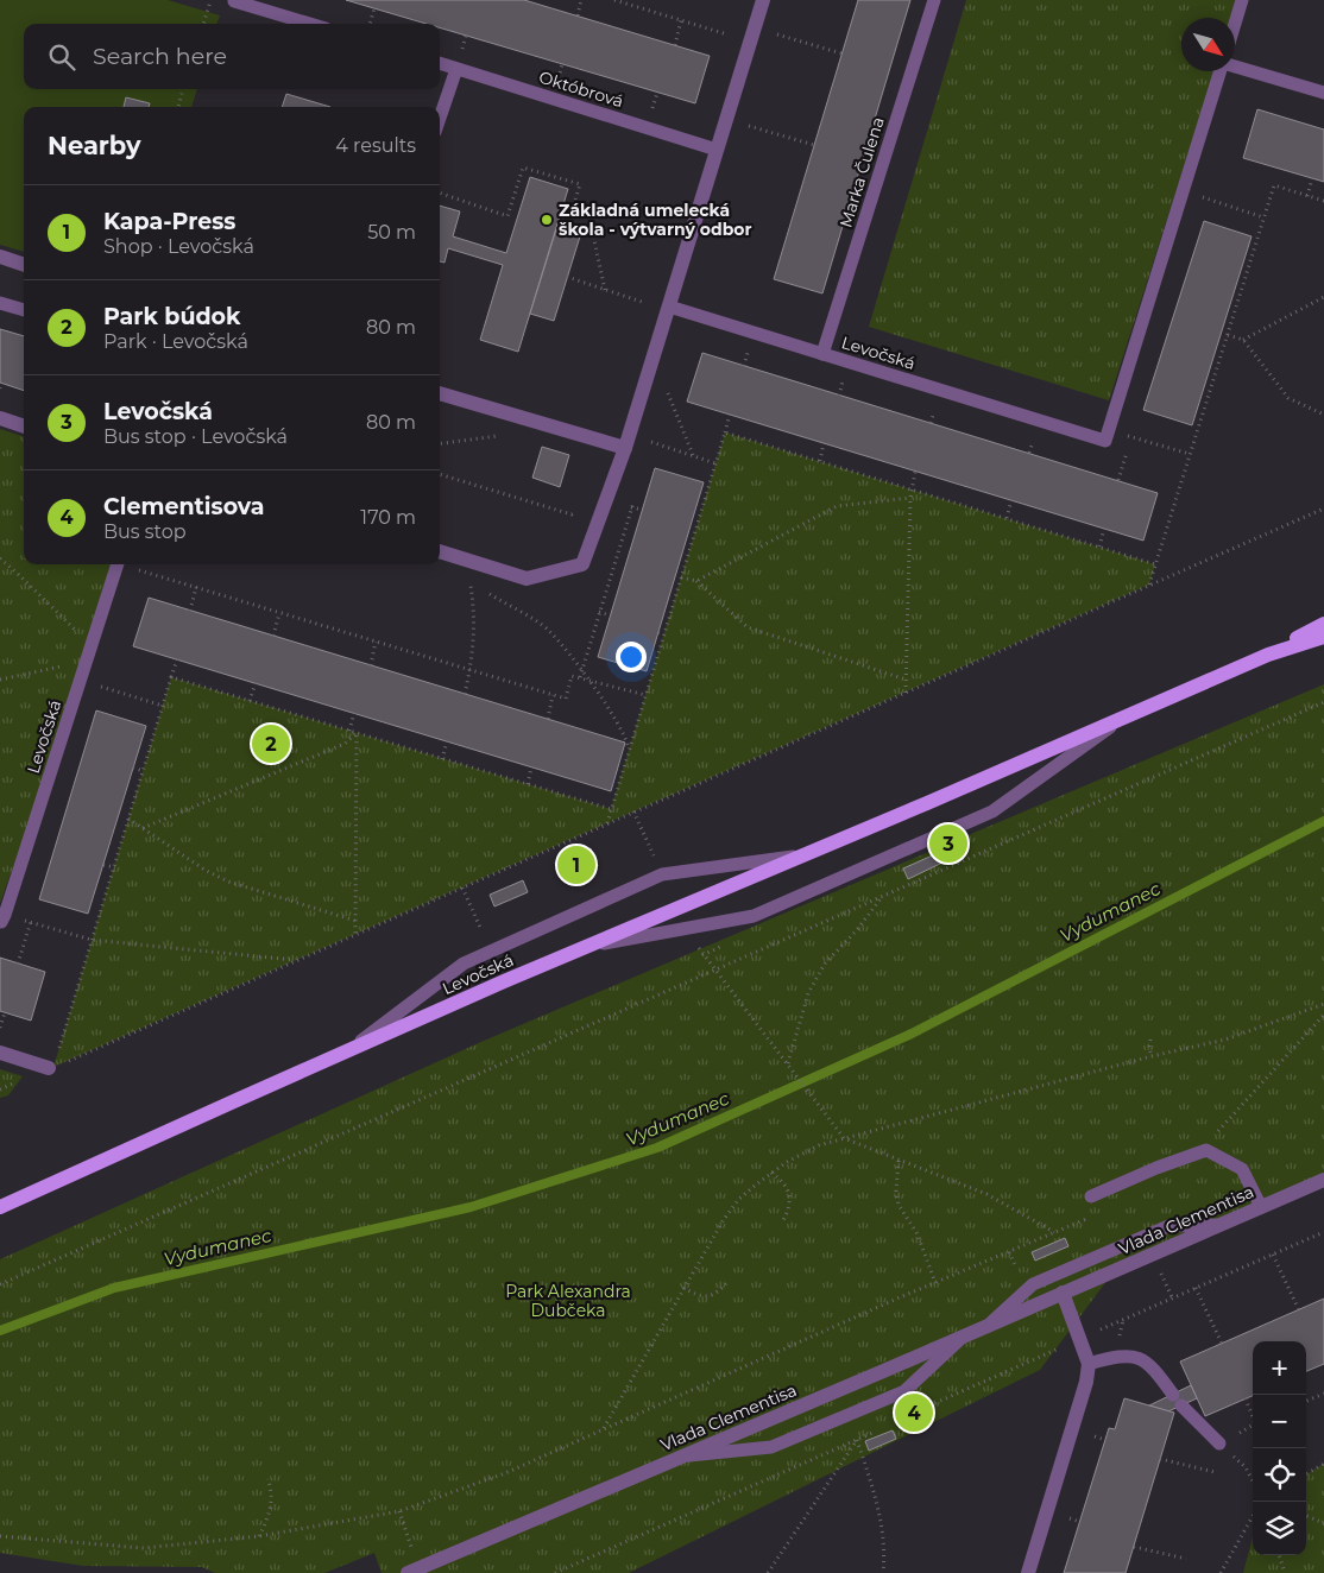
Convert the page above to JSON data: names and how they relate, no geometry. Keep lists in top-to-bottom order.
{
  "streets": {
    "main road": ["Levočská"],
    "street": ["Vlada Clementisa"],
    "lane": ["Októbrová", "Marka Čulena"]
  },
  "crossings": [
    ["Marka Čulena", "Levočská"]
  ],
  "water": ["Vydumanec"],
  "parks": ["Park Alexandra Dubčeka"],
  "places": ["Základná umelecká škola - výtvarný odbor"],
  "north": "bottom right",
  "page": {
    "search": "Search here",
    "heading": ["Nearby", "4 results"],
    "list": [
      {
        "mark": "1",
        "name": "Kapa-Press",
        "note": "Shop · Levočská",
        "value": "50 m"
      },
      {
        "mark": "2",
        "name": "Park búdok",
        "note": "Park · Levočská",
        "value": "80 m"
      },
      {
        "mark": "3",
        "name": "Levočská",
        "note": "Bus stop · Levočská",
        "value": "80 m"
      },
      {
        "mark": "4",
        "name": "Clementisova",
        "note": "Bus stop",
        "value": "170 m"
      }
    ],
    "pins": [
      "2",
      "3",
      "1",
      "4"
    ],
    "map_buttons": ["+", "−"]
  }
}
